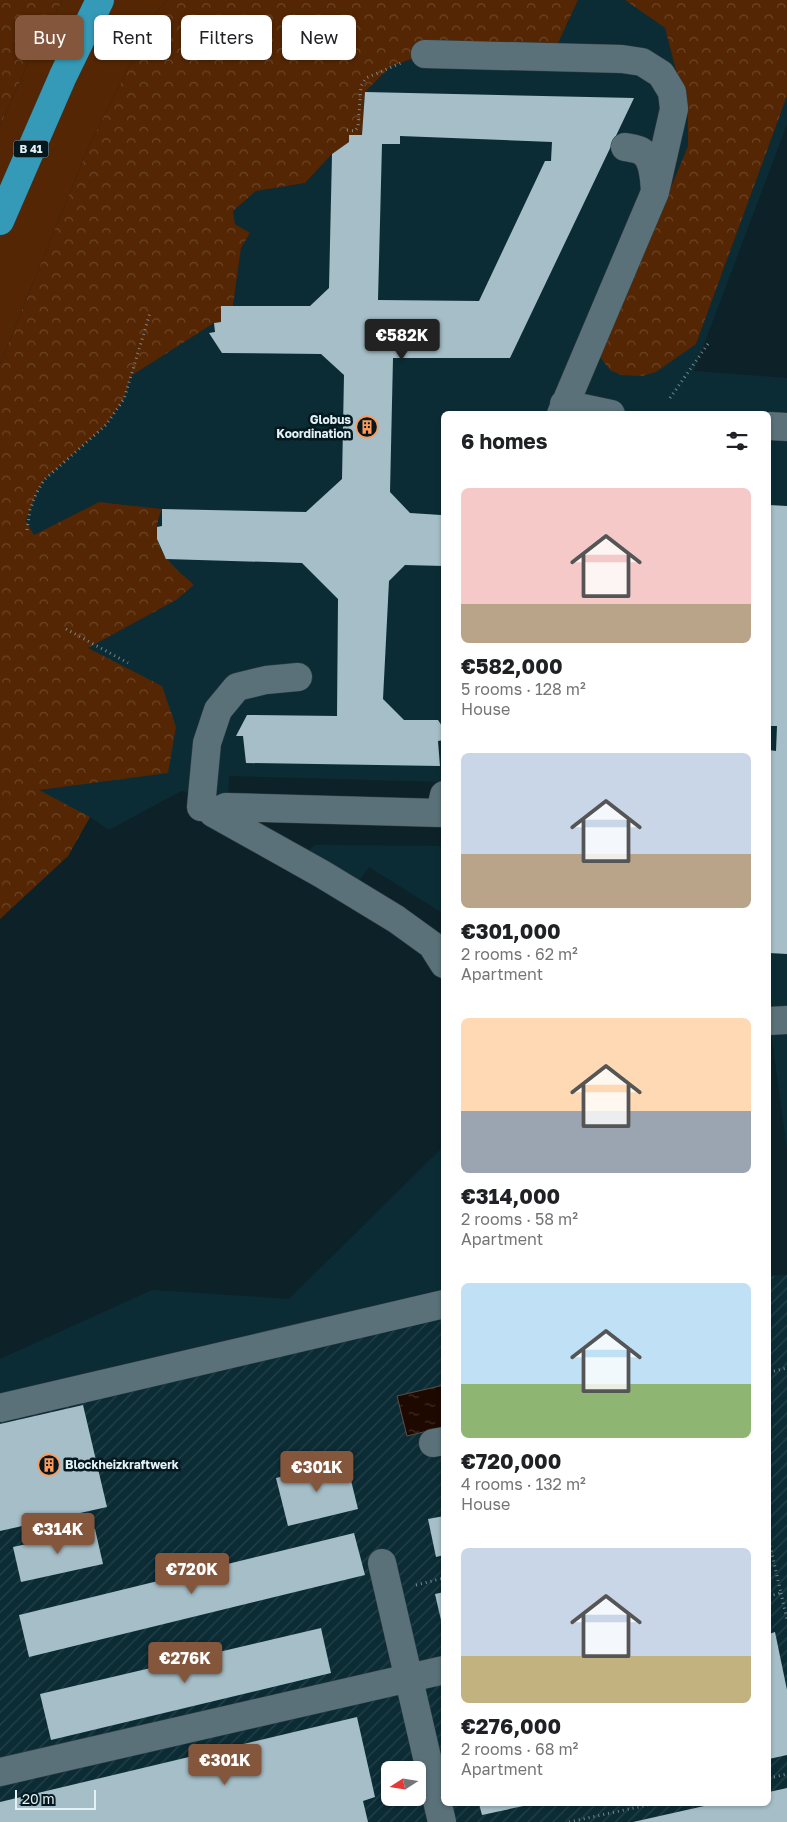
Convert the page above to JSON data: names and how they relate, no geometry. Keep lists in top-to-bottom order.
{
  "streets": {
    "highway": ["B 41"]
  },
  "places": {
    "building": ["Globus Koordination", "Blockheizkraftwerk"]
  },
  "scale_bar": "20 m",
  "north": "left",
  "page": {
    "chip": [
      "Buy",
      "Rent",
      "Filters",
      "New"
    ],
    "price": [
      "€582K",
      "€301K",
      "€314K",
      "€720K",
      "€276K",
      "€301K"
    ],
    "heading": "6 homes",
    "list": [
      {
        "name": "€582,000",
        "note": "5 rooms · 128 m² · House"
      },
      {
        "name": "€301,000",
        "note": "2 rooms · 62 m² · Apartment"
      },
      {
        "name": "€314,000",
        "note": "2 rooms · 58 m² · Apartment"
      },
      {
        "name": "€720,000",
        "note": "4 rooms · 132 m² · House"
      },
      {
        "name": "€276,000",
        "note": "2 rooms · 68 m² · Apartment"
      }
    ],
    "scale": "20 m"
  }
}
